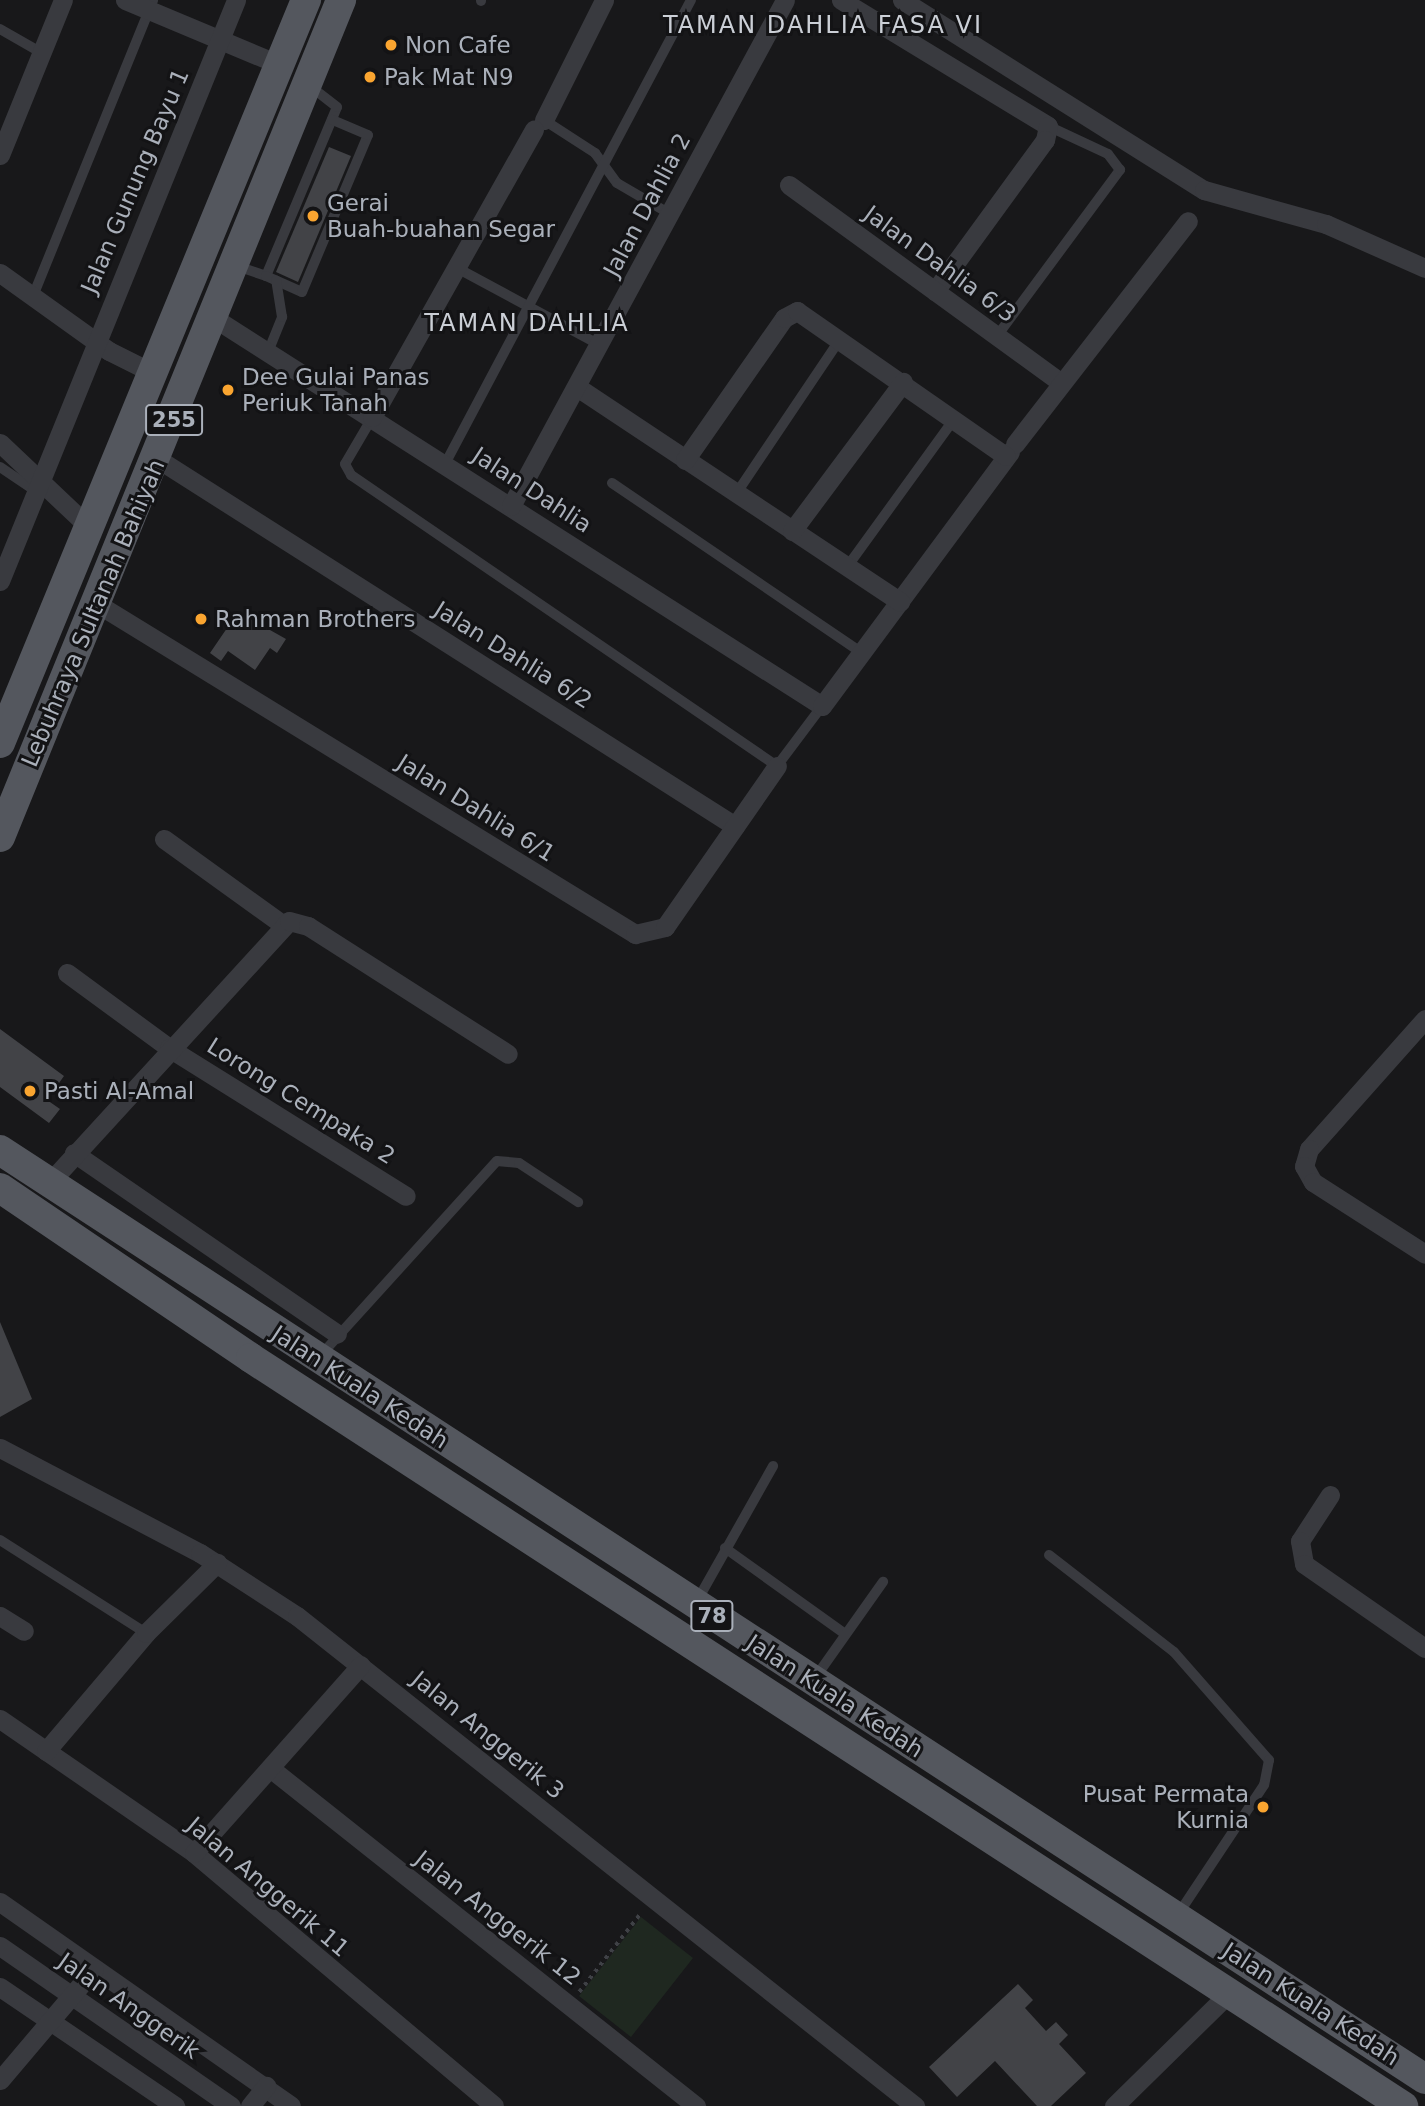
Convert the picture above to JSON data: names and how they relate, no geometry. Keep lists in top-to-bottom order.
{
  "streets": {
    "main road": [
      "255",
      "Lebuhraya Sultanah Bahiyah",
      "Jalan Kuala Kedah",
      "78"
    ],
    "street": [
      "Jalan Gunung Bayu 1",
      "Jalan Dahlia 2",
      "Jalan Dahlia 6/3",
      "Jalan Dahlia",
      "Jalan Dahlia 6/2",
      "Jalan Dahlia 6/1",
      "Lorong Cempaka 2",
      "Jalan Anggerik 3",
      "Jalan Anggerik 11",
      "Jalan Anggerik 12",
      "Jalan Anggerik"
    ]
  },
  "crossings": [
    ["Jalan Dahlia 2", "Jalan Dahlia"],
    ["Jalan Dahlia", "Lebuhraya Sultanah Bahiyah"],
    ["Lebuhraya Sultanah Bahiyah", "Jalan Dahlia 6/2"],
    ["Lebuhraya Sultanah Bahiyah", "Jalan Dahlia 6/1"],
    ["Jalan Dahlia 6/2", "Jalan Dahlia 6/1"]
  ],
  "districts": ["TAMAN DAHLIA FASA VI", "TAMAN DAHLIA"],
  "places": [
    "Non Cafe",
    "Pak Mat N9",
    "Gerai Buah-buahan Segar",
    "Dee Gulai Panas Periuk Tanah",
    "Rahman Brothers",
    "Pasti Al-Amal",
    "Pusat Permata Kurnia"
  ]
}
